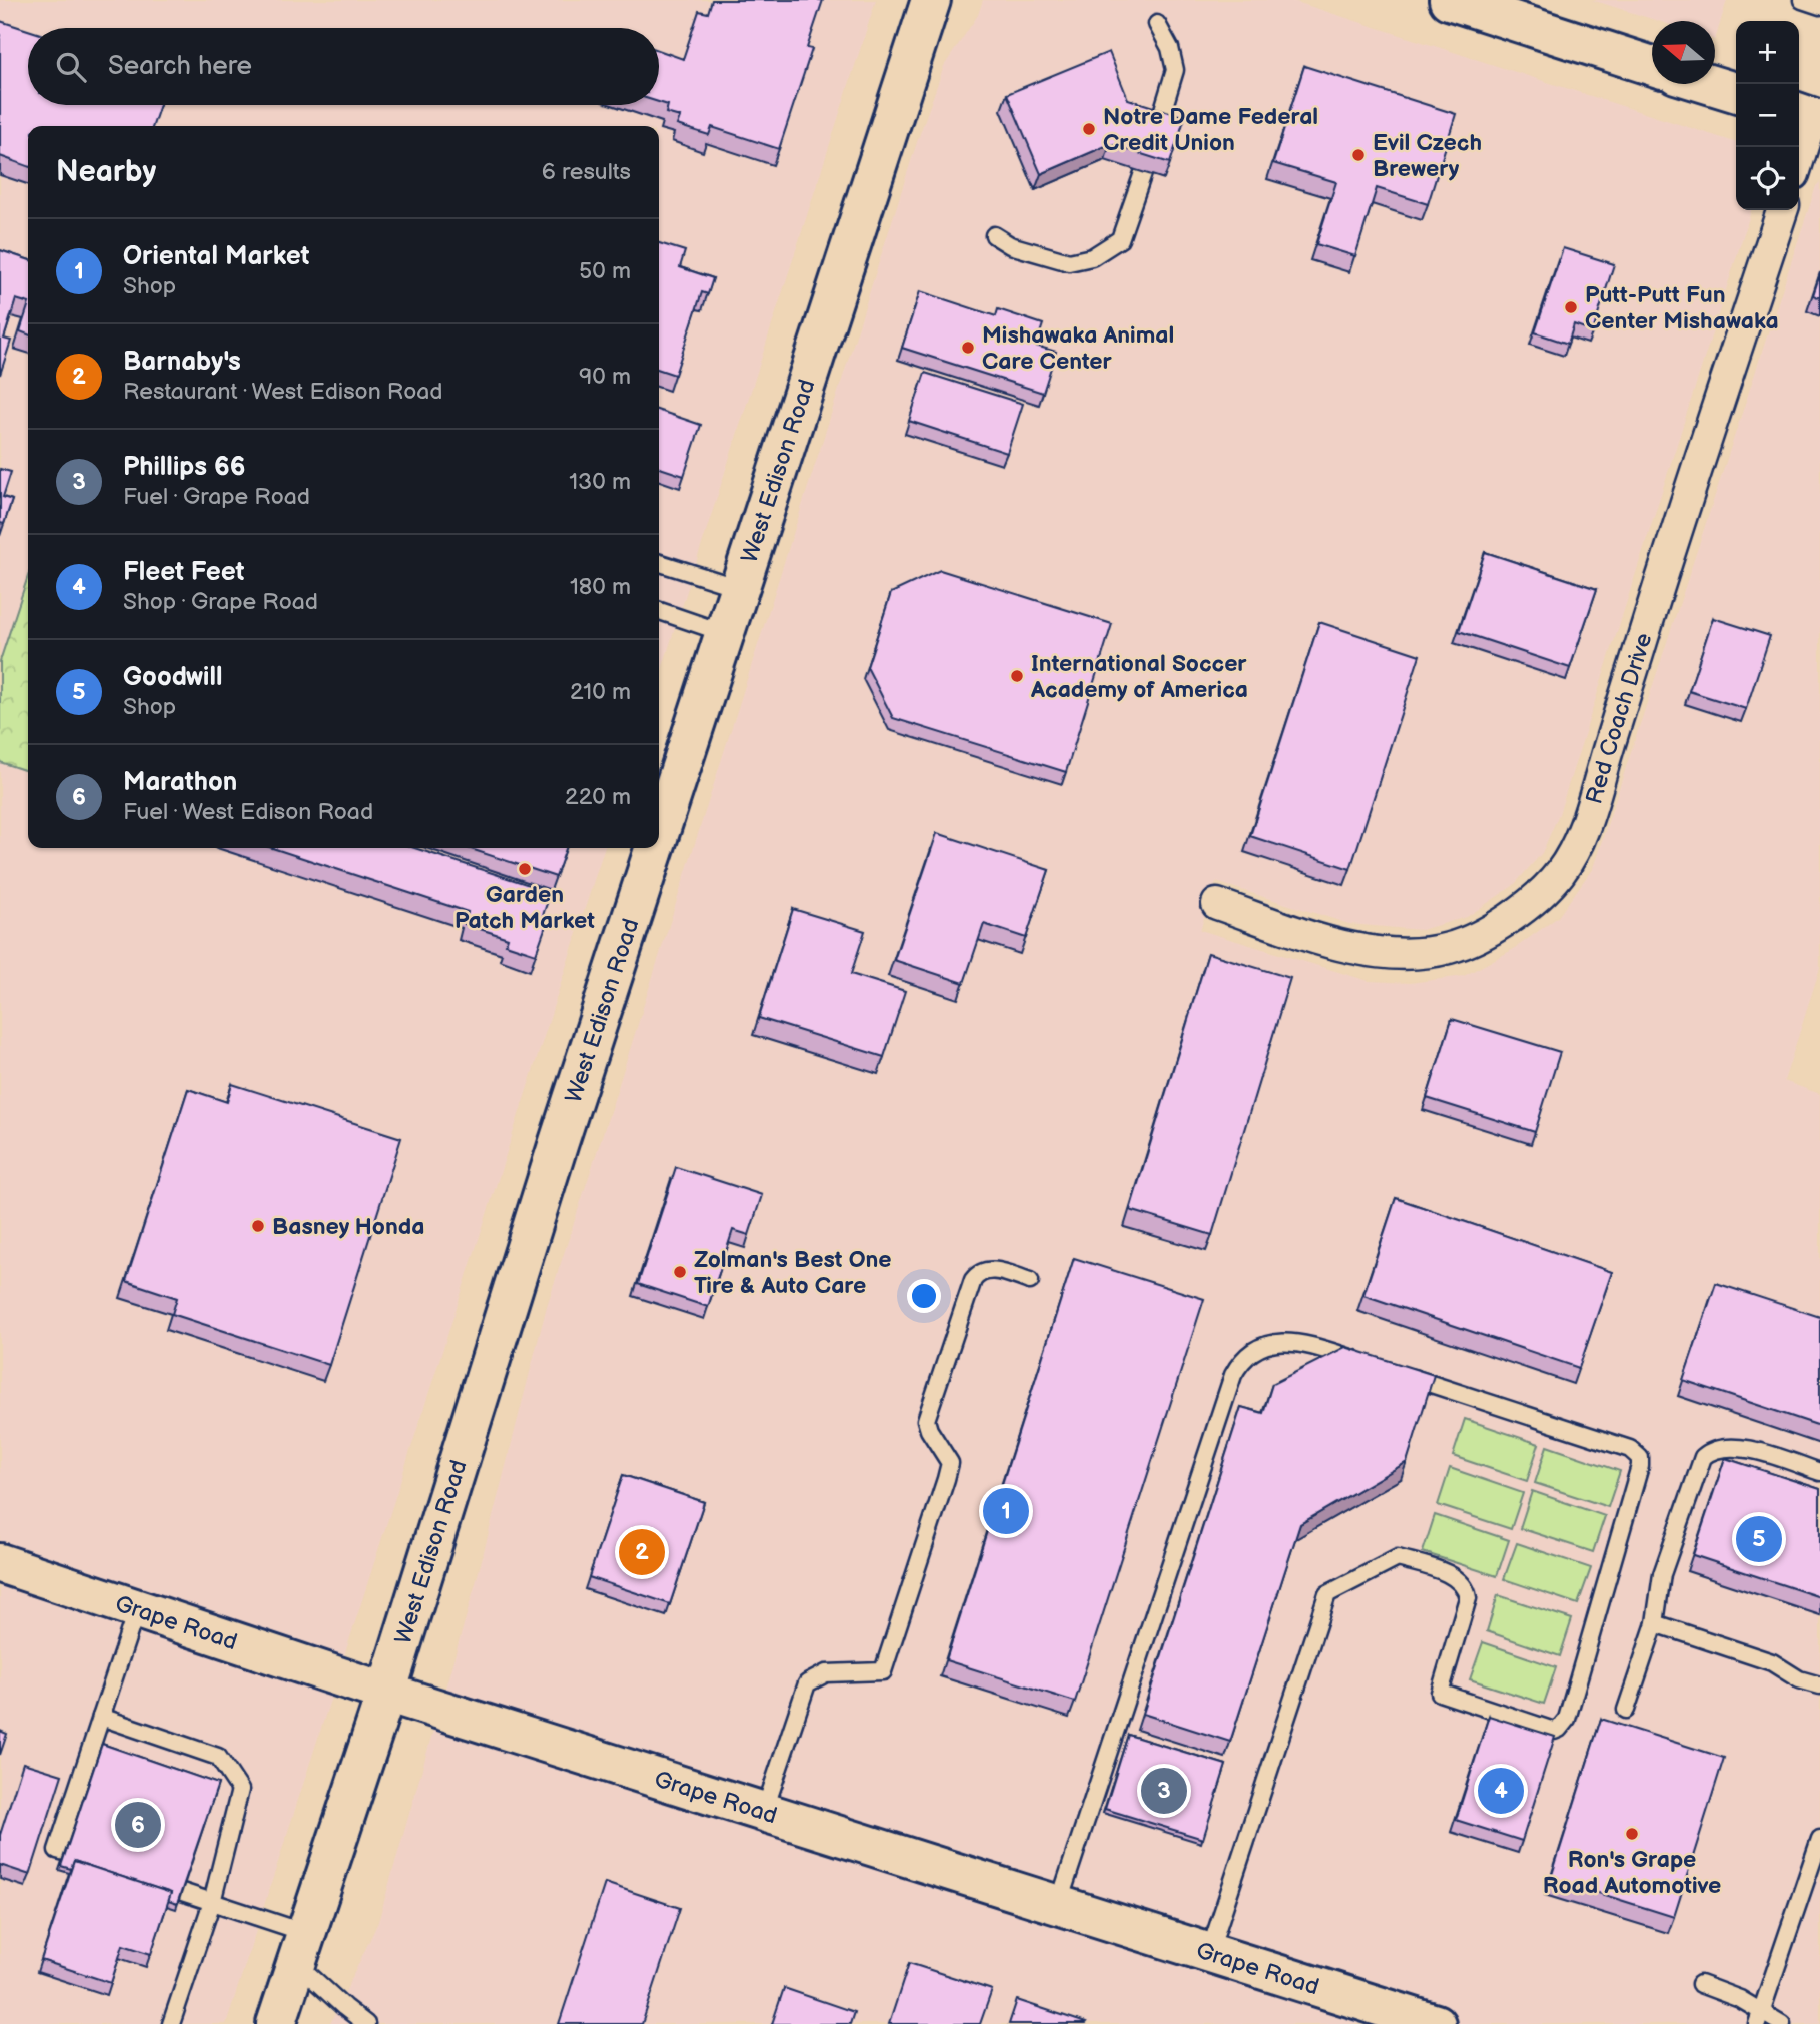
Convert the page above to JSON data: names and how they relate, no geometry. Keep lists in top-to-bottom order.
{
  "streets": {
    "main road": ["West Edison Road", "Grape Road"],
    "street": ["Red Coach Drive"]
  },
  "crossings": [
    ["West Edison Road", "Grape Road"]
  ],
  "places": [
    "Notre Dame Federal Credit Union",
    "Evil Czech Brewery",
    "Putt-Putt Fun Center Mishawaka",
    "Mishawaka Animal Care Center",
    "International Soccer Academy of America",
    "Garden Patch Market",
    "Basney Honda",
    "Zolman's Best One Tire & Auto Care",
    "Ron's Grape Road Automotive"
  ],
  "north": "left",
  "page": {
    "map_buttons": ["+", "−"],
    "search": "Search here",
    "heading": ["Nearby", "6 results"],
    "list": [
      {
        "mark": "1",
        "name": "Oriental Market",
        "note": "Shop",
        "value": "50 m"
      },
      {
        "mark": "2",
        "name": "Barnaby's",
        "note": "Restaurant · West Edison Road",
        "value": "90 m"
      },
      {
        "mark": "3",
        "name": "Phillips 66",
        "note": "Fuel · Grape Road",
        "value": "130 m"
      },
      {
        "mark": "4",
        "name": "Fleet Feet",
        "note": "Shop · Grape Road",
        "value": "180 m"
      },
      {
        "mark": "5",
        "name": "Goodwill",
        "note": "Shop",
        "value": "210 m"
      },
      {
        "mark": "6",
        "name": "Marathon",
        "note": "Fuel · West Edison Road",
        "value": "220 m"
      }
    ],
    "pins": [
      "1",
      "5",
      "2",
      "3",
      "4",
      "6"
    ]
  }
}
